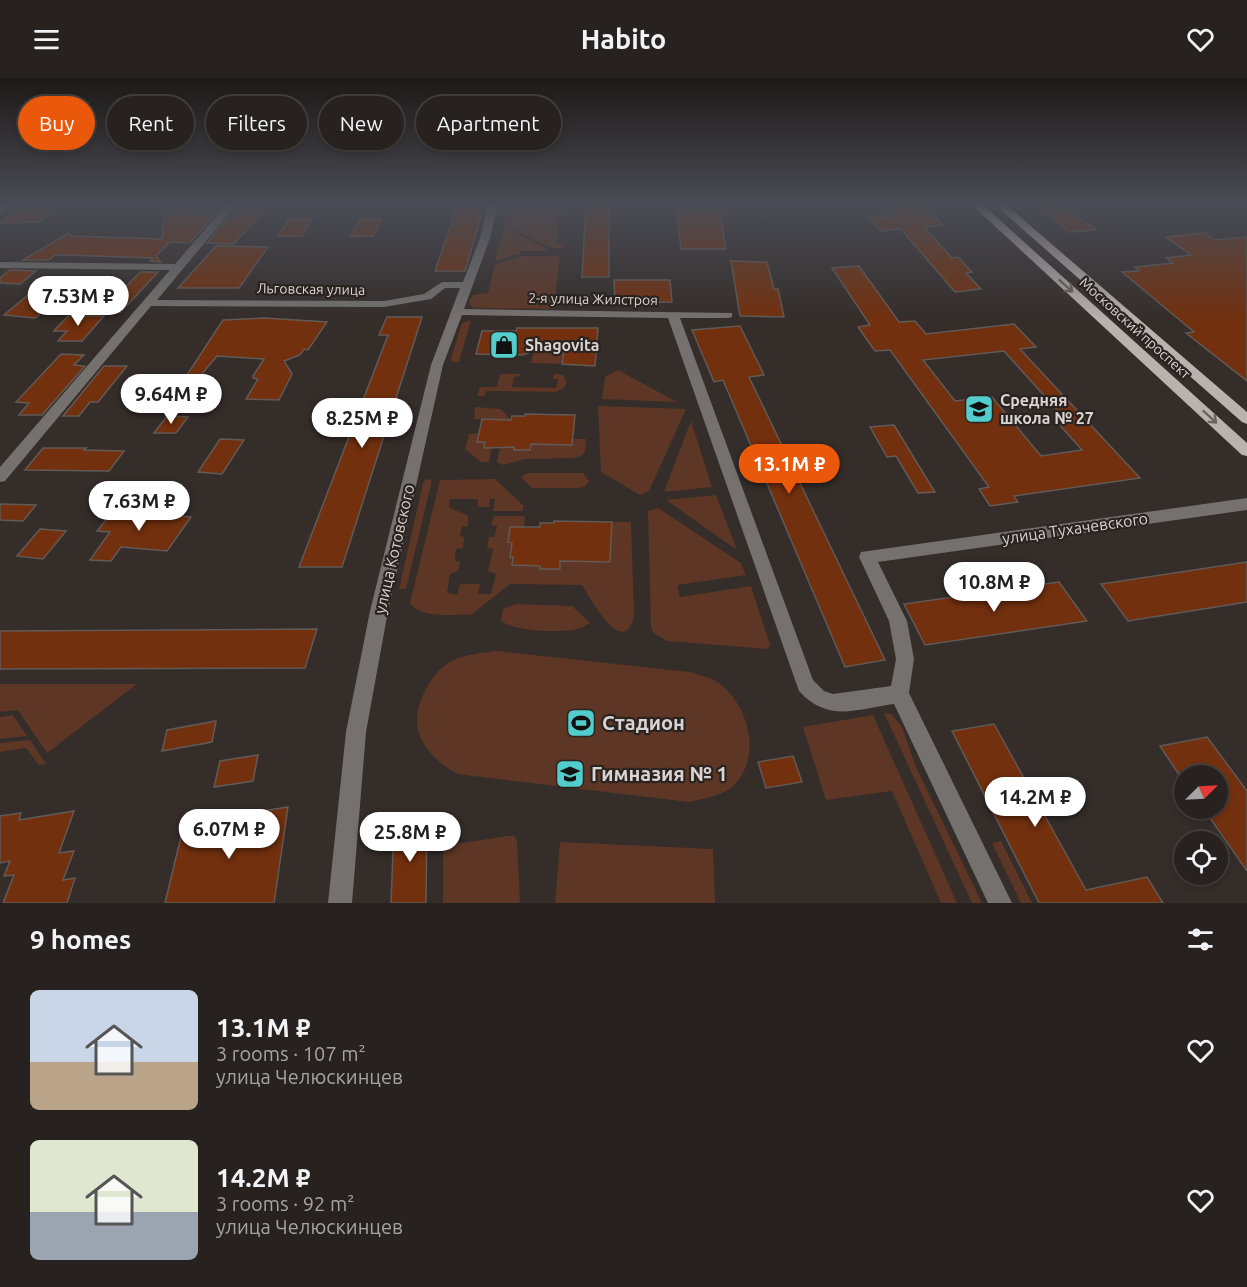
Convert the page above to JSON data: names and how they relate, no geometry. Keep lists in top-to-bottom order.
{
  "streets": {
    "main road": ["Московский проспект"],
    "street": [
      "Льговская улица",
      "2-я улица Жилстроя",
      "улица Тухачевского",
      "улица Котовского"
    ]
  },
  "crossings": [
    ["Льговская улица", "улица Котовского"],
    ["2-я улица Жилстроя", "улица Котовского"]
  ],
  "places": {
    "shop": ["Shagovita"],
    "school or university": ["Средняя школа № 27", "Гимназия № 1"],
    "sports": ["Стадион"]
  },
  "north": "top right",
  "page": {
    "header": "Habito",
    "chip": [
      "Buy",
      "Rent",
      "Filters",
      "New",
      "Apartment"
    ],
    "price": [
      "7.53M ₽",
      "9.64M ₽",
      "8.25M ₽",
      "13.1M ₽",
      "7.63M ₽",
      "10.8M ₽",
      "14.2M ₽",
      "6.07M ₽",
      "25.8M ₽"
    ],
    "heading": "9 homes",
    "list": [
      {
        "name": "13.1M ₽",
        "note": "3 rooms · 107 m² · улица Челюскинцев"
      },
      {
        "name": "14.2M ₽",
        "note": "3 rooms · 92 m² · улица Челюскинцев"
      }
    ]
  }
}
